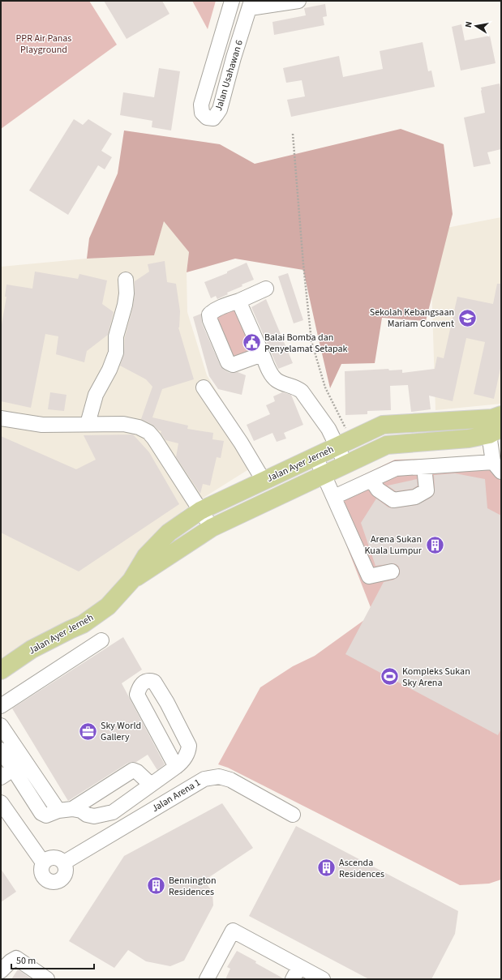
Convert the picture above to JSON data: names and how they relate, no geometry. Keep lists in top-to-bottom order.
{
  "streets": {
    "main road": ["Jalan Ayer Jerneh"],
    "street": ["Jalan Usahawan 6", "Jalan Arena 1"]
  },
  "parks": ["PPR Air Panas Playground"],
  "places": {
    "school or university": ["Sekolah Kebangsaan Mariam Convent"],
    "public building": ["Balai Bomba dan Penyelamat Setapak"],
    "building": ["Arena Sukan Kuala Lumpur", "Ascenda Residences", "Bennington Residences"],
    "sports": ["Kompleks Sukan Sky Arena"],
    "office": ["Sky World Gallery"]
  },
  "scale_bar": "50 m",
  "north": "left"
}
